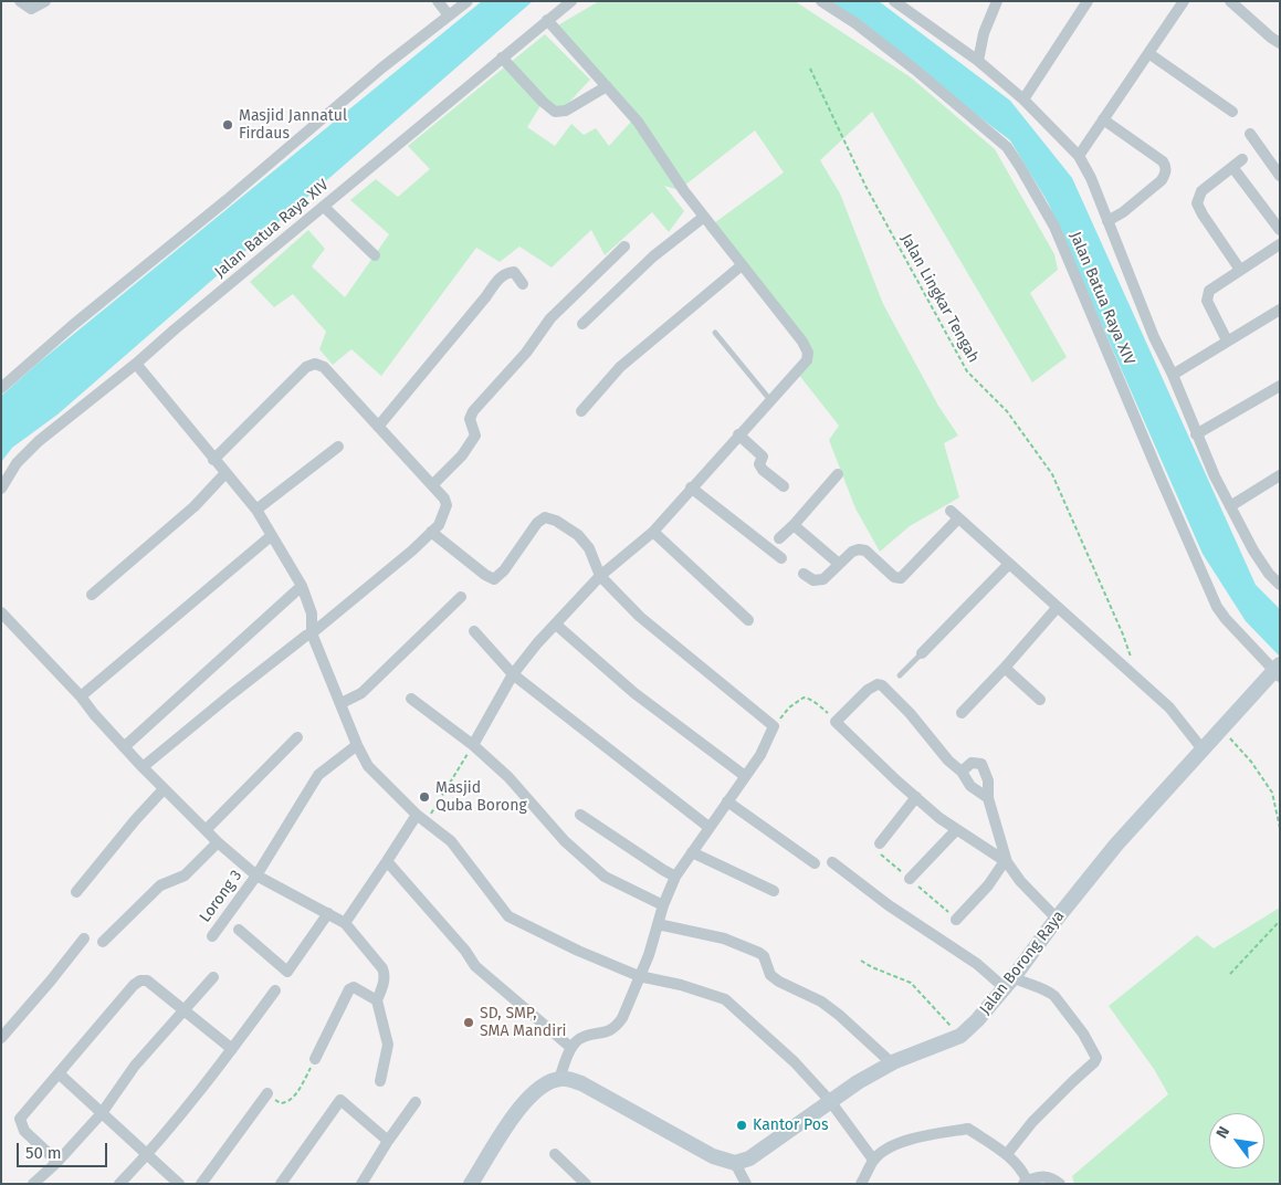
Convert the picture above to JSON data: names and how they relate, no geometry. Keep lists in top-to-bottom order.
{
  "streets": {
    "main road": ["Jalan Borong Raya"],
    "street": ["Jalan Batua Raya XIV", "Lorong 3"],
    "path": ["Jalan Lingkar Tengah"]
  },
  "crossings": [
    ["Jalan Batua Raya XIV", "Jalan Borong Raya"]
  ],
  "places": [
    "Masjid Jannatul Firdaus",
    "Masjid Quba Borong",
    "SD, SMP, SMA Mandiri",
    "Kantor Pos"
  ],
  "scale_bar": "50 m",
  "north": "top left"
}
